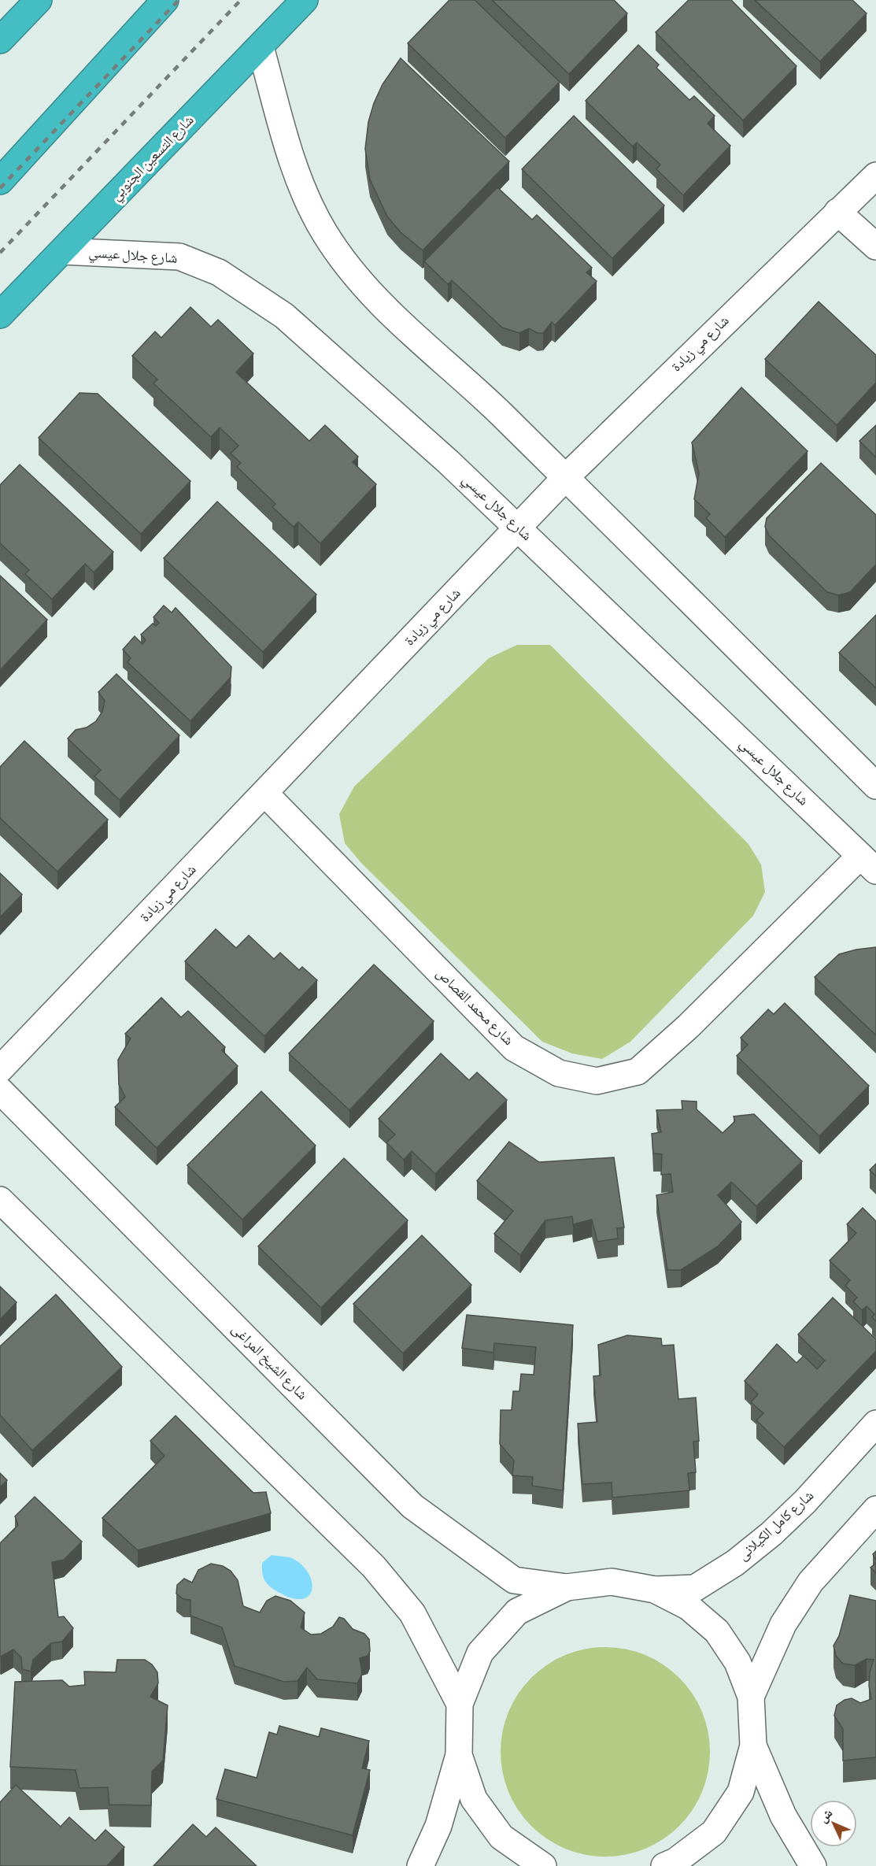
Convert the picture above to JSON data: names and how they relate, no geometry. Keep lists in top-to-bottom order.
{
  "streets": {
    "highway": ["شارع التسعين الجنوبي"],
    "street": [
      "شارع جلال عيسي",
      "شارع مي زيادة",
      "شارع محمد القصاص",
      "شارع الشيخ المراغى",
      "شارع كامل الكيلانى"
    ]
  },
  "crossings": [
    ["شارع التسعين الجنوبي", "شارع جلال عيسي"],
    ["شارع جلال عيسي", "شارع مي زيادة"],
    ["شارع جلال عيسي", "شارع محمد القصاص"],
    ["شارع مي زيادة", "شارع محمد القصاص"]
  ],
  "north": "top left"
}
